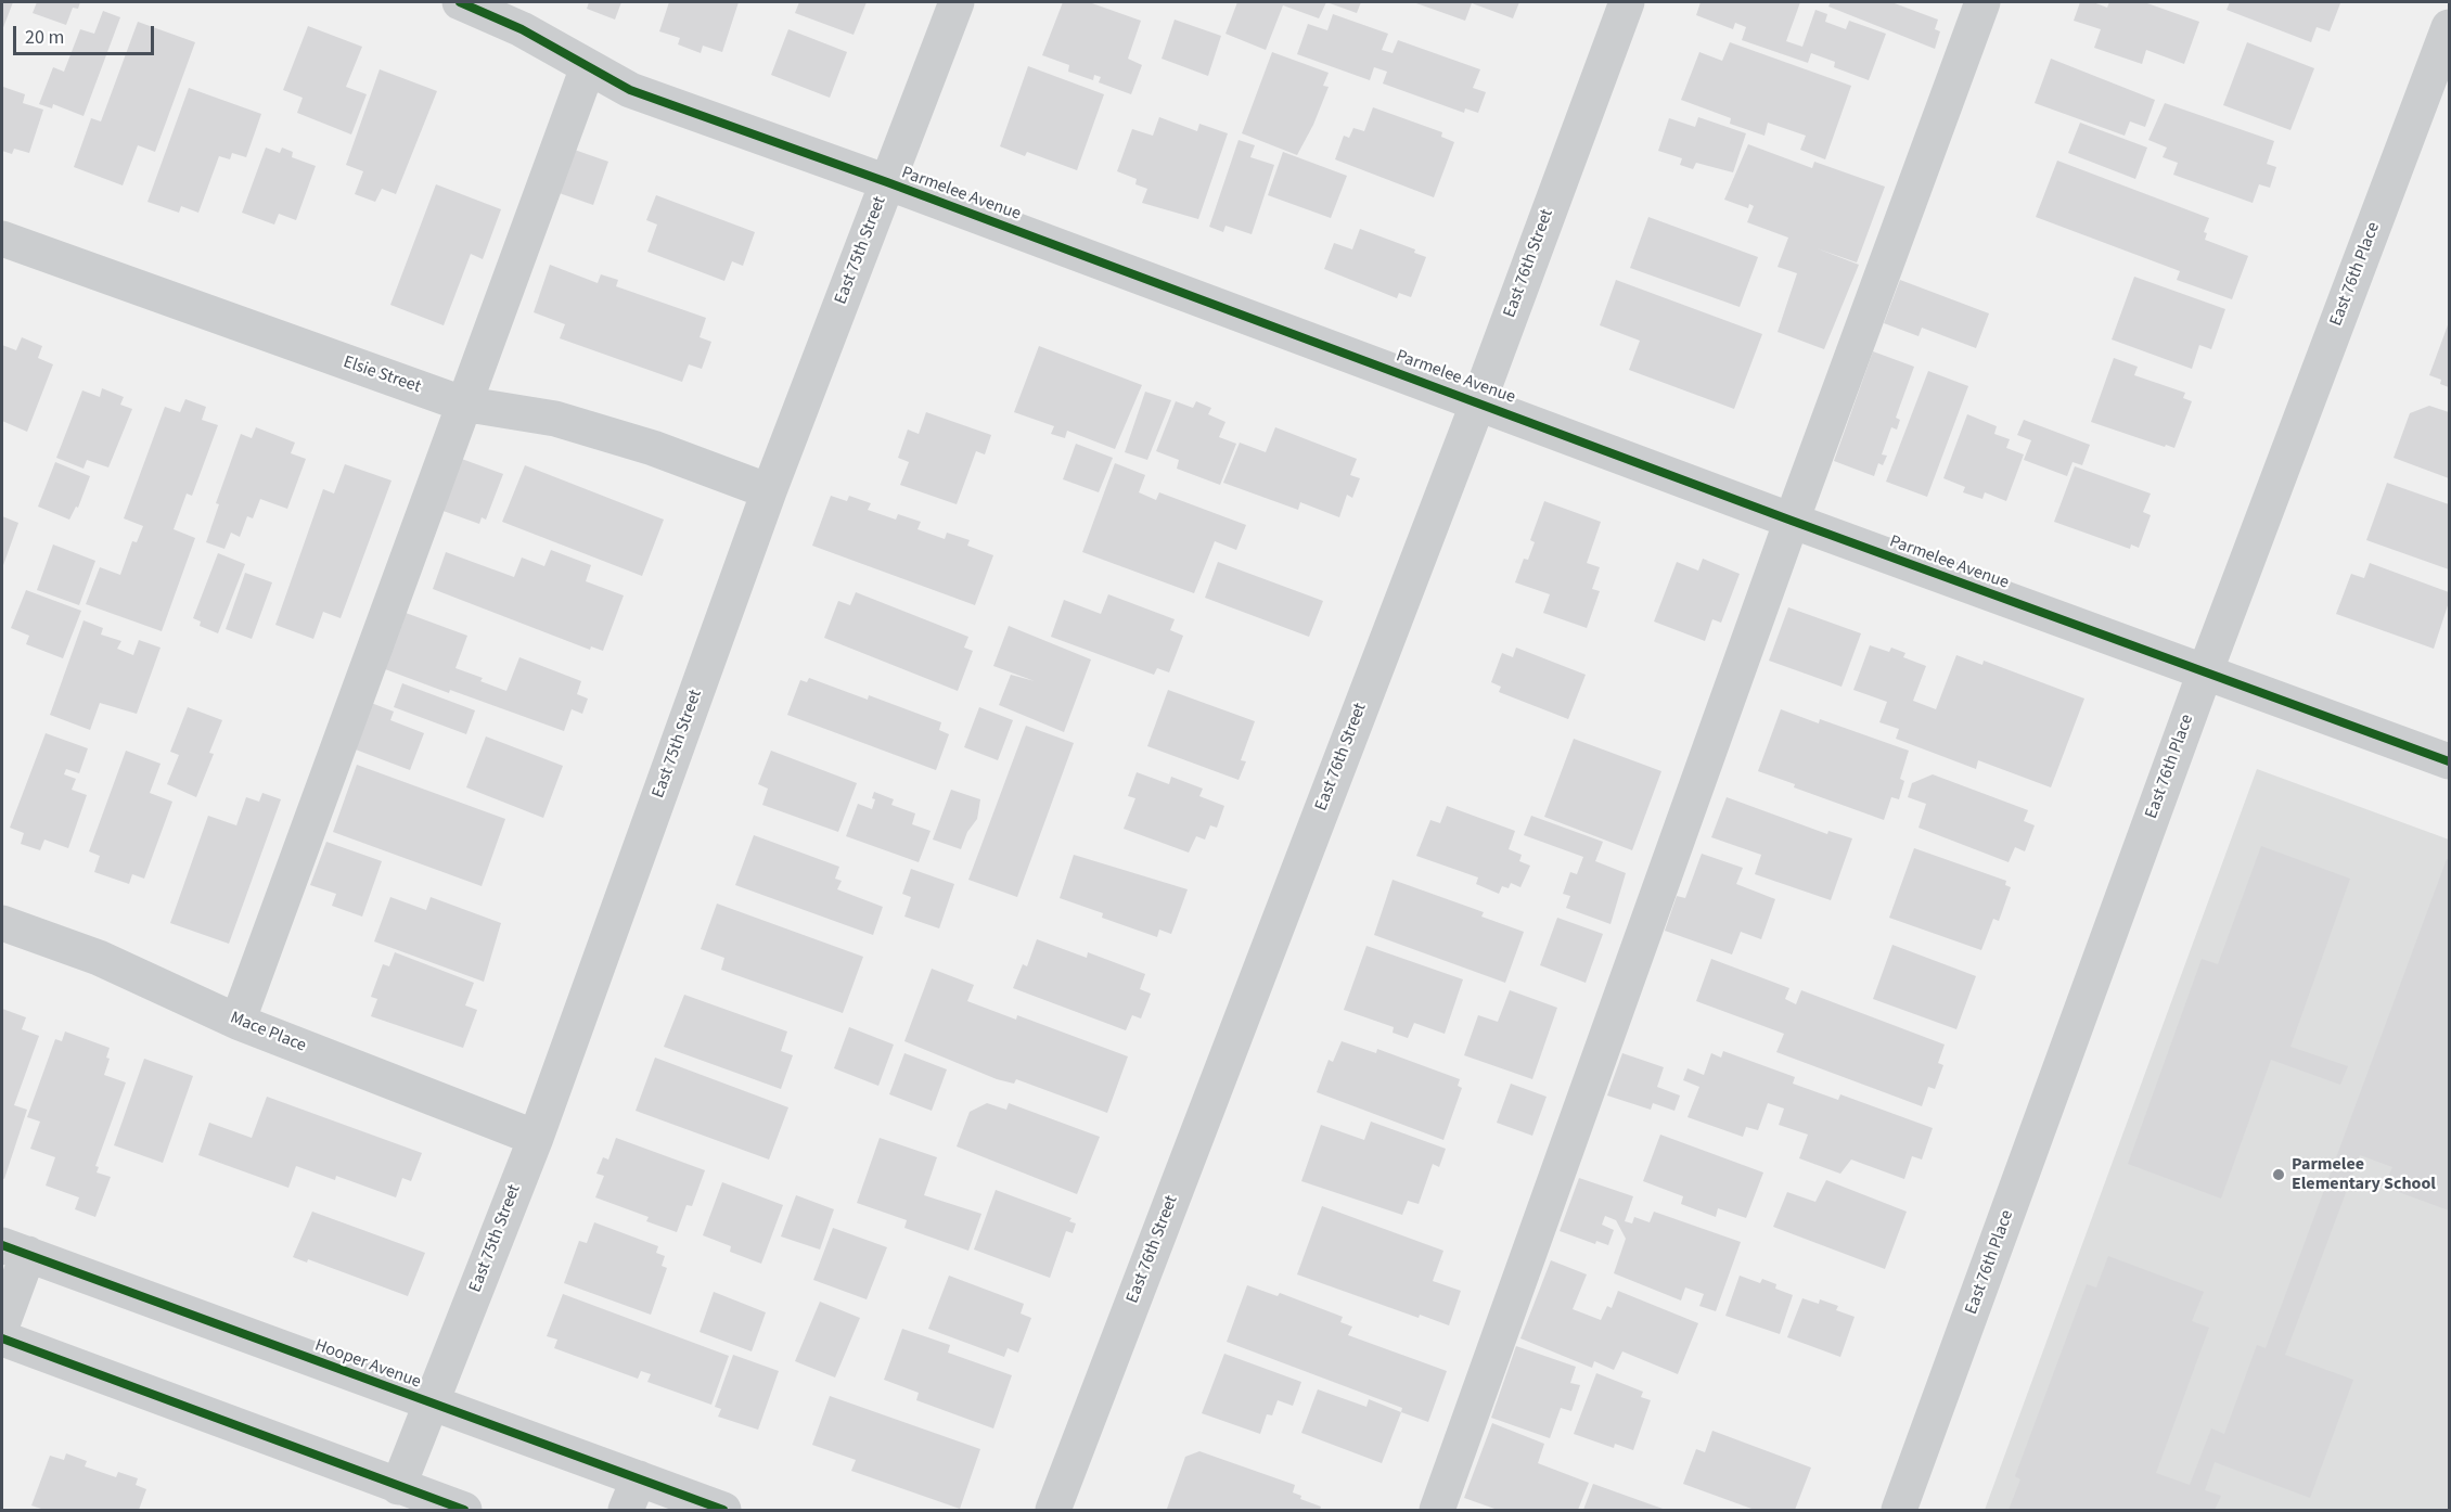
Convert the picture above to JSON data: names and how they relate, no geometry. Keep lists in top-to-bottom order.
{
  "streets": {
    "street": [
      "Parmelee Avenue",
      "East 75th Street",
      "East 76th Street",
      "East 76th Place",
      "Elsie Street",
      "Mace Place",
      "Hooper Avenue"
    ]
  },
  "crossings": [
    ["Parmelee Avenue", "East 75th Street"],
    ["Parmelee Avenue", "East 76th Street"],
    ["Parmelee Avenue", "East 76th Place"],
    ["East 75th Street", "Elsie Street"],
    ["East 75th Street", "Mace Place"],
    ["East 75th Street", "Hooper Avenue"]
  ],
  "places": ["Parmelee Elementary School"],
  "scale_bar": "20 m"
}
